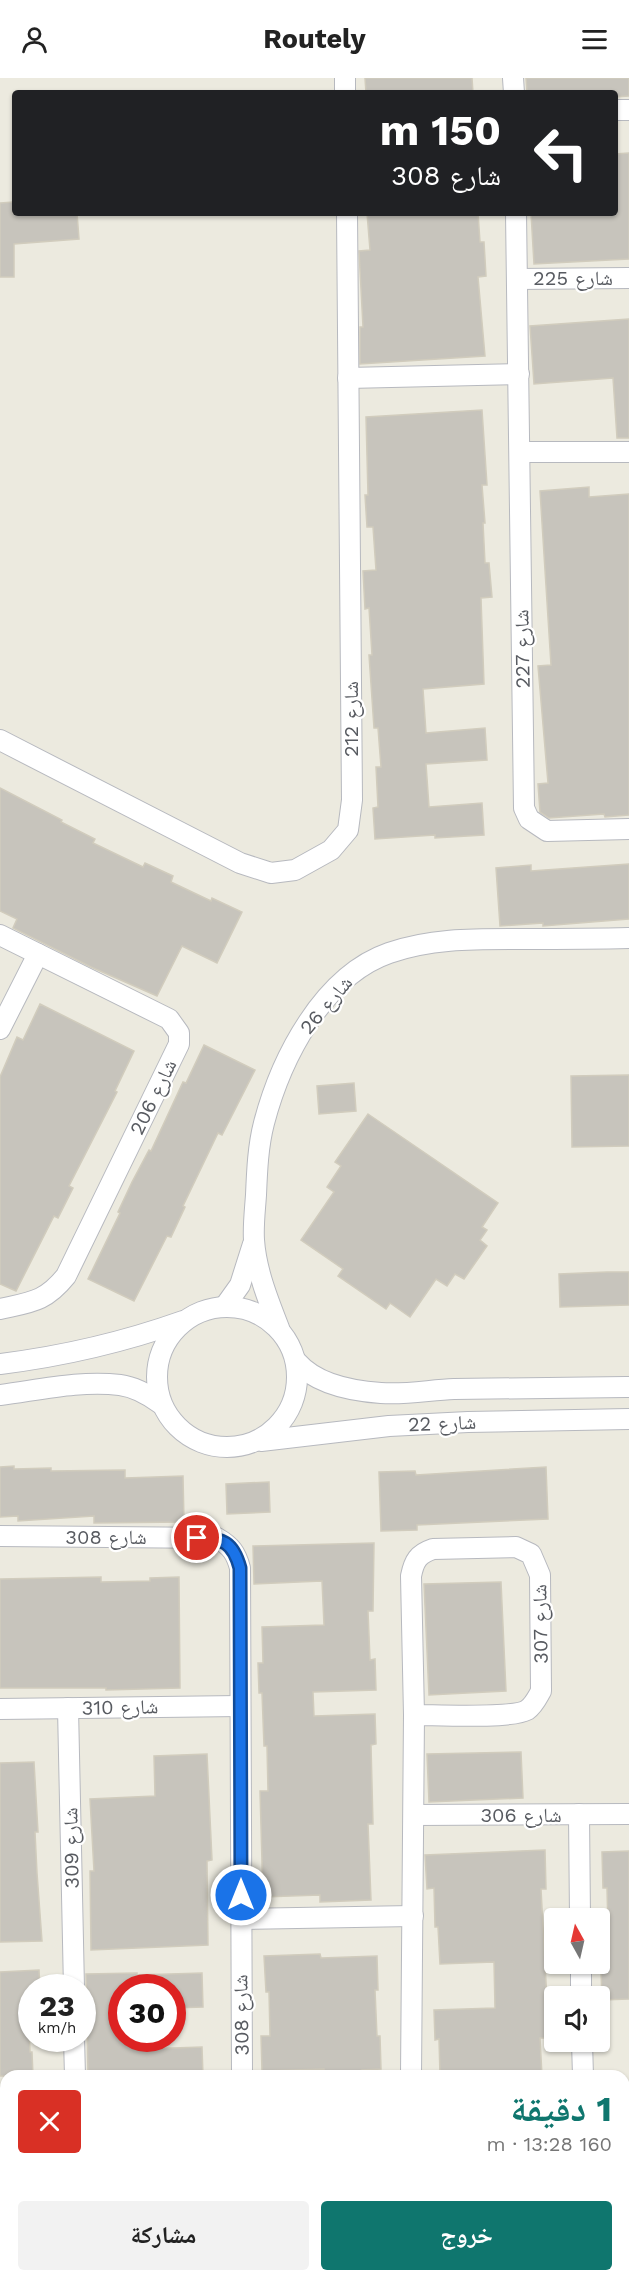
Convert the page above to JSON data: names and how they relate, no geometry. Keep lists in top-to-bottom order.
{
  "streets": {
    "street": [
      "شارع 225",
      "شارع 227",
      "شارع 212",
      "شارع 26",
      "شارع 206",
      "شارع 22",
      "شارع 308",
      "شارع 307",
      "شارع 310",
      "شارع 306",
      "شارع 309"
    ]
  },
  "crossings": [
    ["شارع 225", "شارع 227"],
    ["شارع 26", "شارع 22"],
    ["شارع 308", "شارع 310"],
    ["شارع 307", "شارع 306"],
    ["شارع 310", "شارع 309"]
  ],
  "north": "top",
  "page": {
    "header": "Routely",
    "turn": ["150 m", "شارع 308"],
    "speed": "23 km/h",
    "limit": "30",
    "heading": ["1 دقيقة", "160 m · 13:28"],
    "buttons": ["خروج", "مشاركة"]
  }
}
